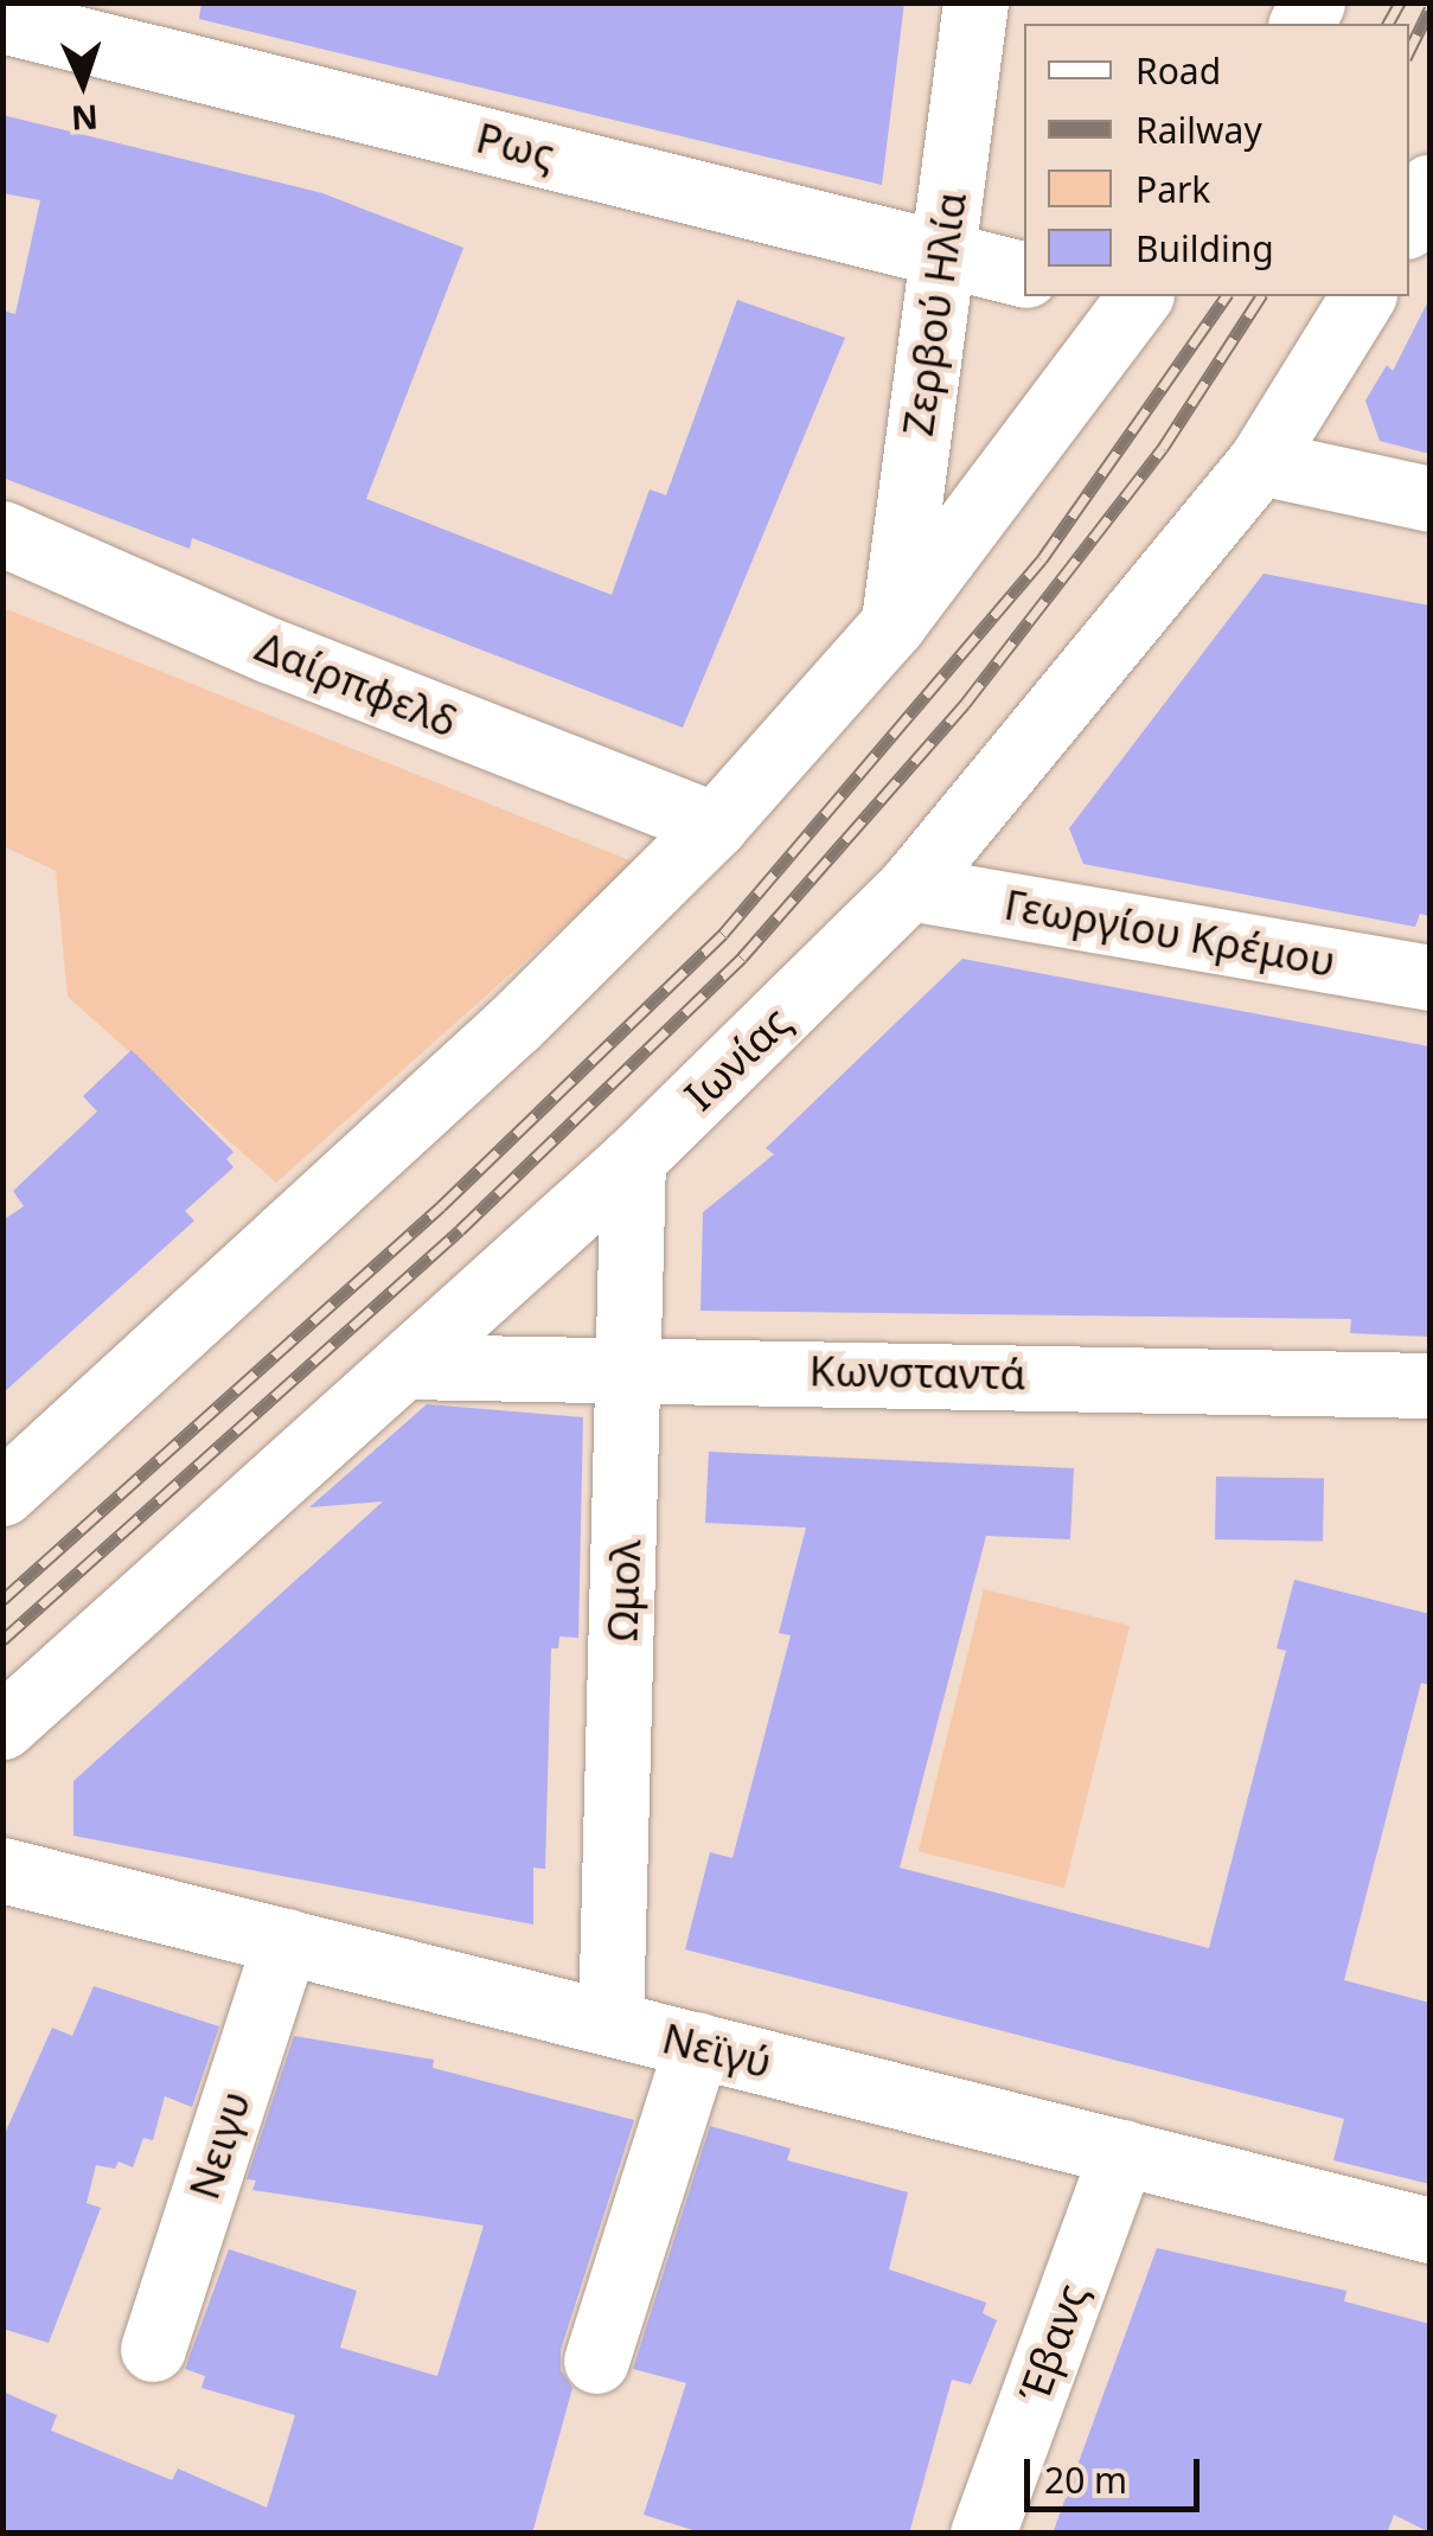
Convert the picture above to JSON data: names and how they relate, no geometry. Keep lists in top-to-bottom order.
{
  "streets": {
    "street": [
      "Ρως",
      "Ζερβού Ηλία",
      "Δαίρπφελδ",
      "Γεωργίου Κρέμου",
      "Ιωνίας",
      "Κωνσταντά",
      "Ωμολ",
      "Νεϊγύ",
      "Νειγυ",
      "Έβανς"
    ]
  },
  "crossings": [
    ["Ρως", "Ζερβού Ηλία"],
    ["Γεωργίου Κρέμου", "Ιωνίας"],
    ["Ιωνίας", "Κωνσταντά"],
    ["Ιωνίας", "Ωμολ"],
    ["Κωνσταντά", "Ωμολ"],
    ["Ωμολ", "Νεϊγύ"],
    ["Νεϊγύ", "Νειγυ"],
    ["Νεϊγύ", "Έβανς"]
  ],
  "legend": [
    "Road",
    "Railway",
    "Park",
    "Building"
  ],
  "scale_bar": "20 m",
  "north": "bottom"
}
